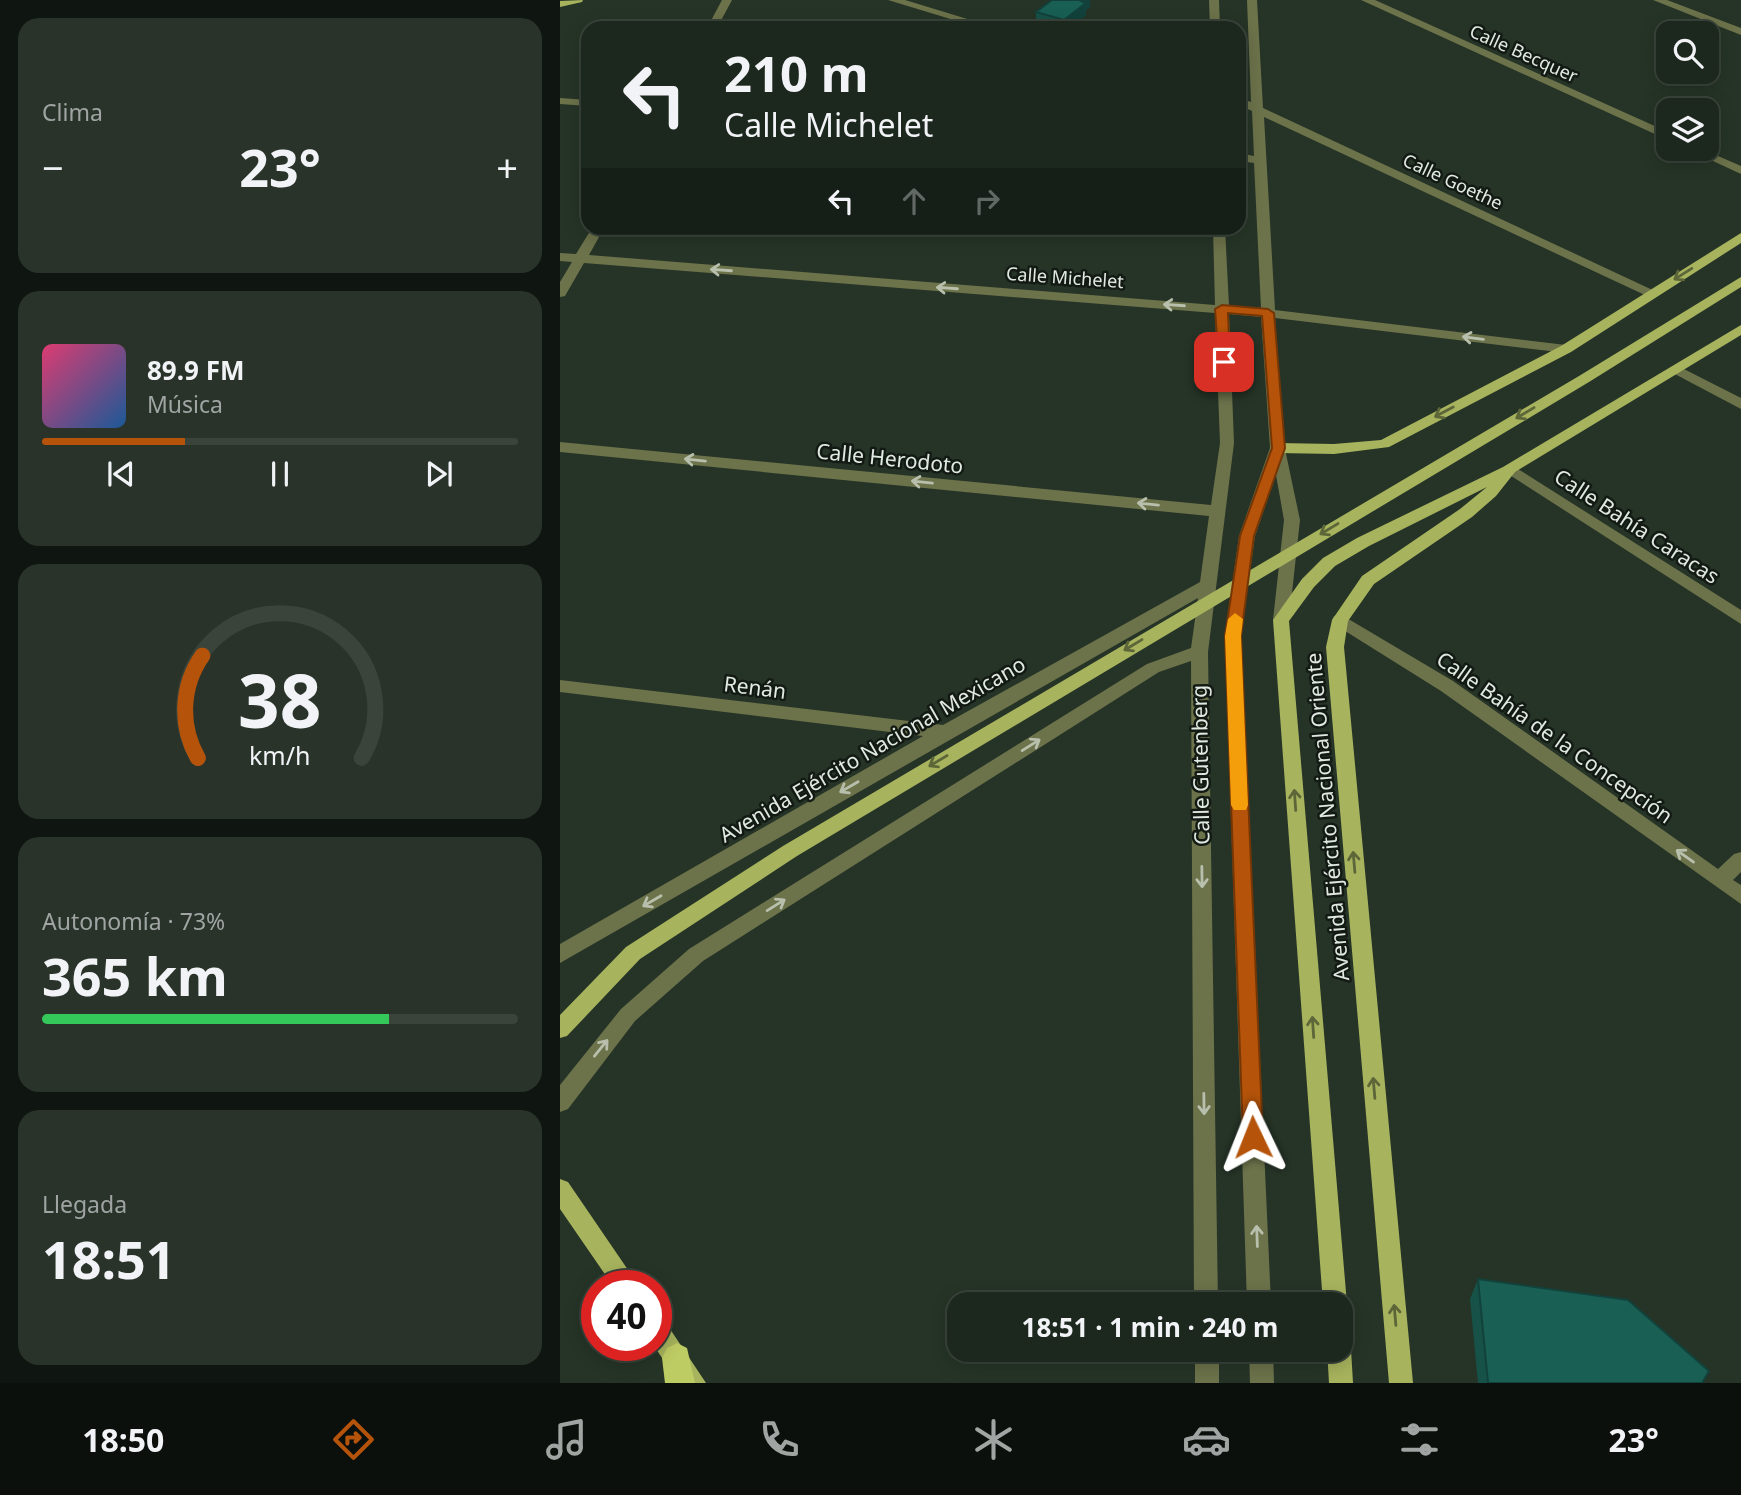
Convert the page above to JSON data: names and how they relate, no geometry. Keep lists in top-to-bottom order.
{
  "streets": {
    "main road": ["Avenida Ejército Nacional Oriente"],
    "street": [
      "Calle Becquer",
      "Calle Goethe",
      "Calle Michelet",
      "Calle Herodoto",
      "Calle Bahía Caracas",
      "Renán",
      "Calle Bahía de la Concepción",
      "Avenida Ejército Nacional Mexicano",
      "Calle Gutenberg"
    ]
  },
  "crossings": [
    ["Calle Goethe", "Calle Gutenberg"],
    ["Calle Michelet", "Calle Gutenberg"],
    ["Calle Herodoto", "Calle Gutenberg"],
    ["Calle Bahía Caracas", "Avenida Ejército Nacional Oriente"],
    ["Renán", "Avenida Ejército Nacional Mexicano"],
    ["Calle Bahía de la Concepción", "Avenida Ejército Nacional Oriente"],
    ["Avenida Ejército Nacional Mexicano", "Calle Gutenberg"]
  ],
  "one_way": ["Calle Michelet", "Calle Herodoto", "Calle Bahía de la Concepción"],
  "page": {
    "tile": [
      "Clima",
      ["Autonomía · 73%", "365 km"],
      ["Llegada", "18:51"]
    ],
    "turn": ["210 m", "Calle Michelet"],
    "heat": ["−", "23°", "+"],
    "song": ["89.9 FM", "Música"],
    "limit": "40",
    "trip": "18:51 · 1 min · 240 m",
    "tabs": ["18:50", "23°"],
    "gauge": ["38", "km/h"]
  }
}
